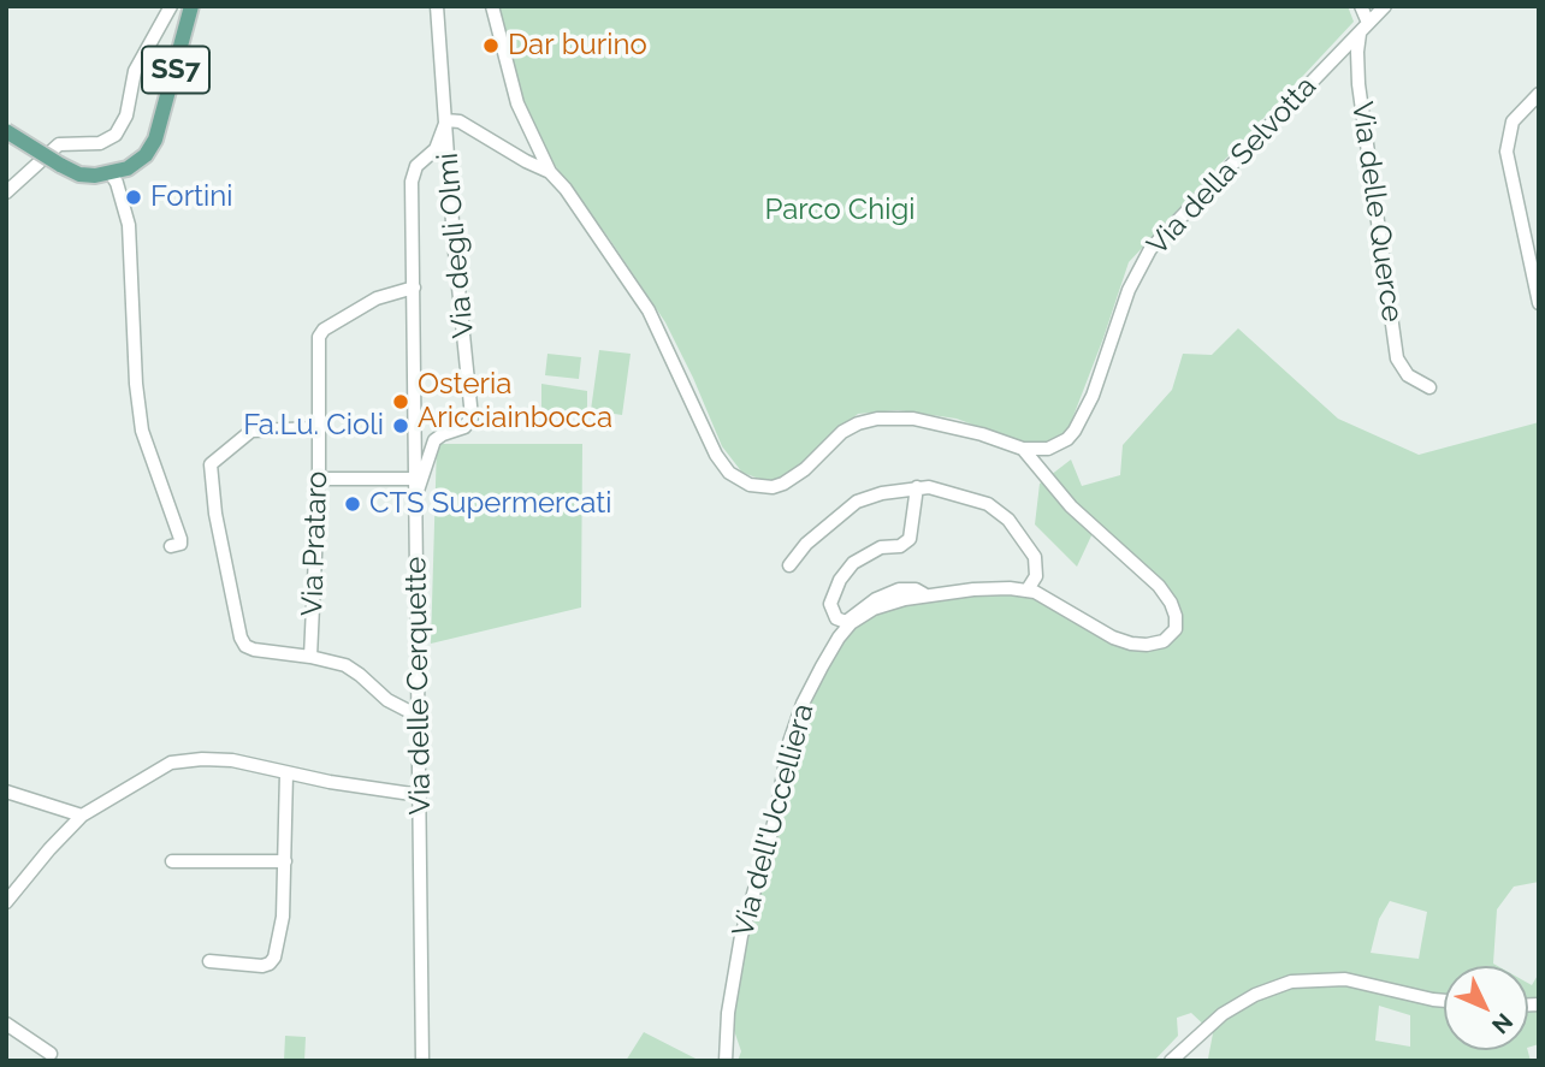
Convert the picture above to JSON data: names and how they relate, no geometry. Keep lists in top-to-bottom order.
{
  "streets": {
    "main road": ["SS7"],
    "street": [
      "Via della Selvotta",
      "Via delle Querce",
      "Via degli Olmi",
      "Via Prataro",
      "Via delle Cerquette",
      "Via dell'Uccelliera"
    ]
  },
  "crossings": [
    ["Via della Selvotta", "Via delle Querce"],
    ["Via della Selvotta", "Via dell'Uccelliera"],
    ["Via degli Olmi", "Via delle Cerquette"],
    ["Via Prataro", "Via delle Cerquette"]
  ],
  "parks": ["Parco Chigi"],
  "places": [
    "Dar burino",
    "Fortini",
    "Osteria Aricciainbocca",
    "Fa.Lu. Cioli",
    "CTS Supermercati"
  ],
  "north": "bottom right"
}
